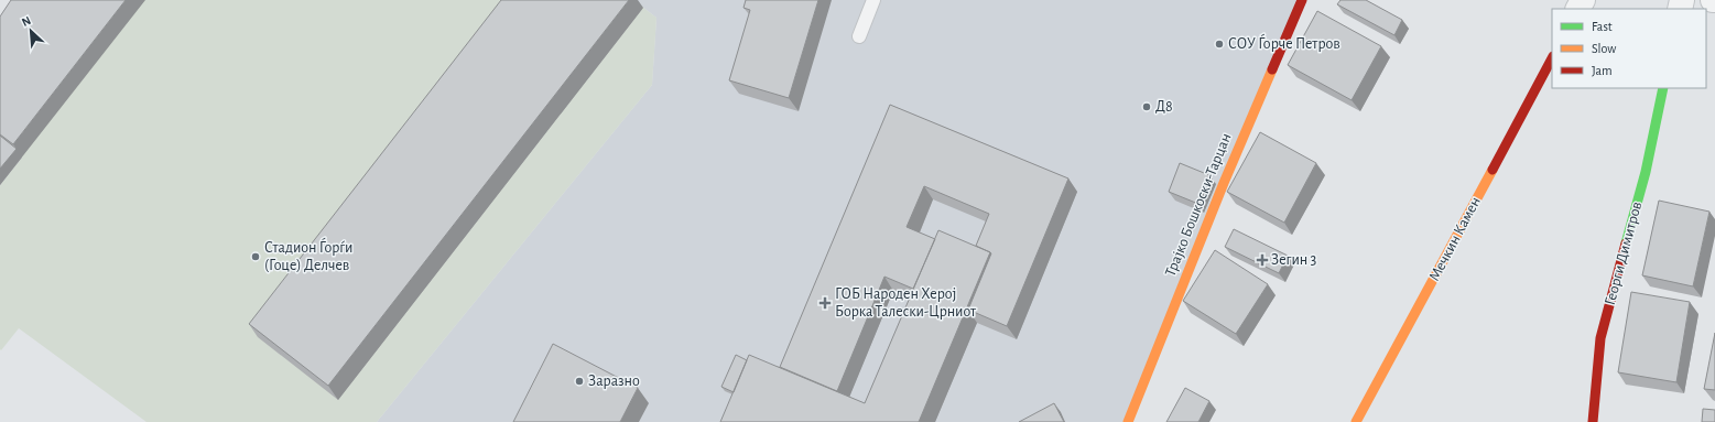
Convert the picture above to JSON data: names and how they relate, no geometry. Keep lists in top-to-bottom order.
{
  "streets": {
    "street": ["Трајко Бошкоски-Тарцан", "Мечкин Камен", "Георги Димитров"]
  },
  "places": {
    "other": [
      "СОУ Ѓорче Петров",
      "Д8",
      "Стадион Ѓорѓи (Гоце) Делчев",
      "Заразно"
    ],
    "health": ["Зегин 3", "ГОБ Народен Херој Борка Талески-Црниот"]
  },
  "legend": ["Fast", "Slow", "Jam"],
  "north": "top left"
}
